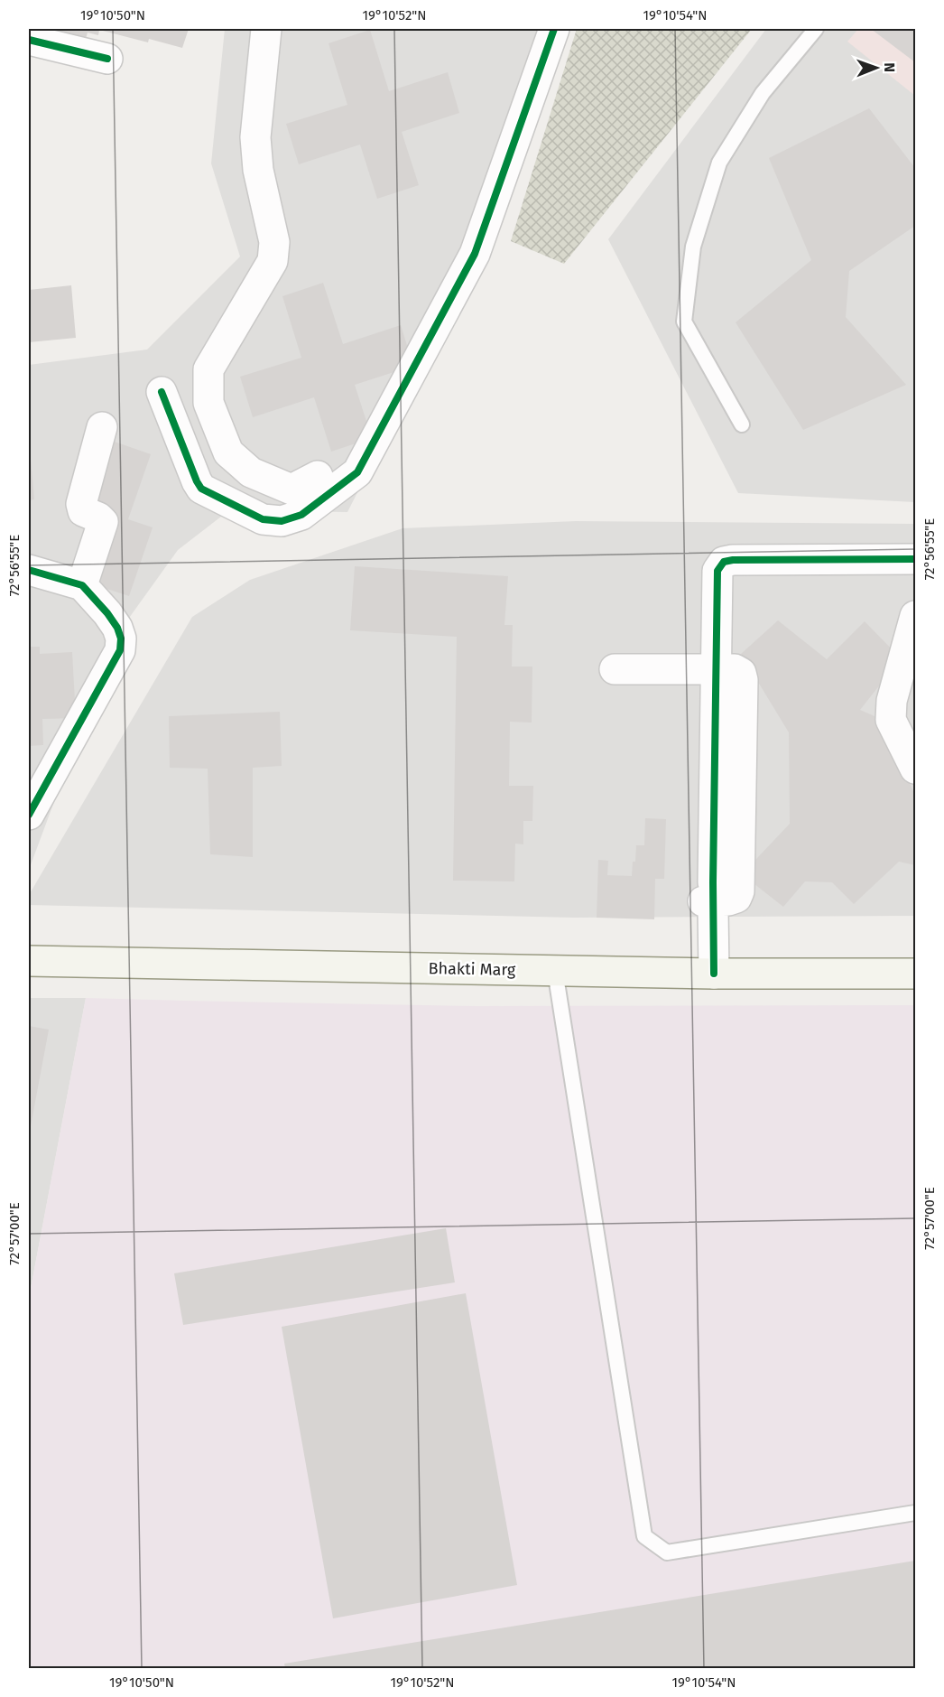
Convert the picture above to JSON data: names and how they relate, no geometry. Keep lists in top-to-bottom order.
{
  "streets": {
    "main road": ["Bhakti Marg"]
  },
  "north": "right",
  "coordinates": [
    "19°10'50\"N",
    "19°10'52\"N",
    "19°10'54\"N",
    "72°56'55\"E",
    "72°57'00\"E"
  ]
}
